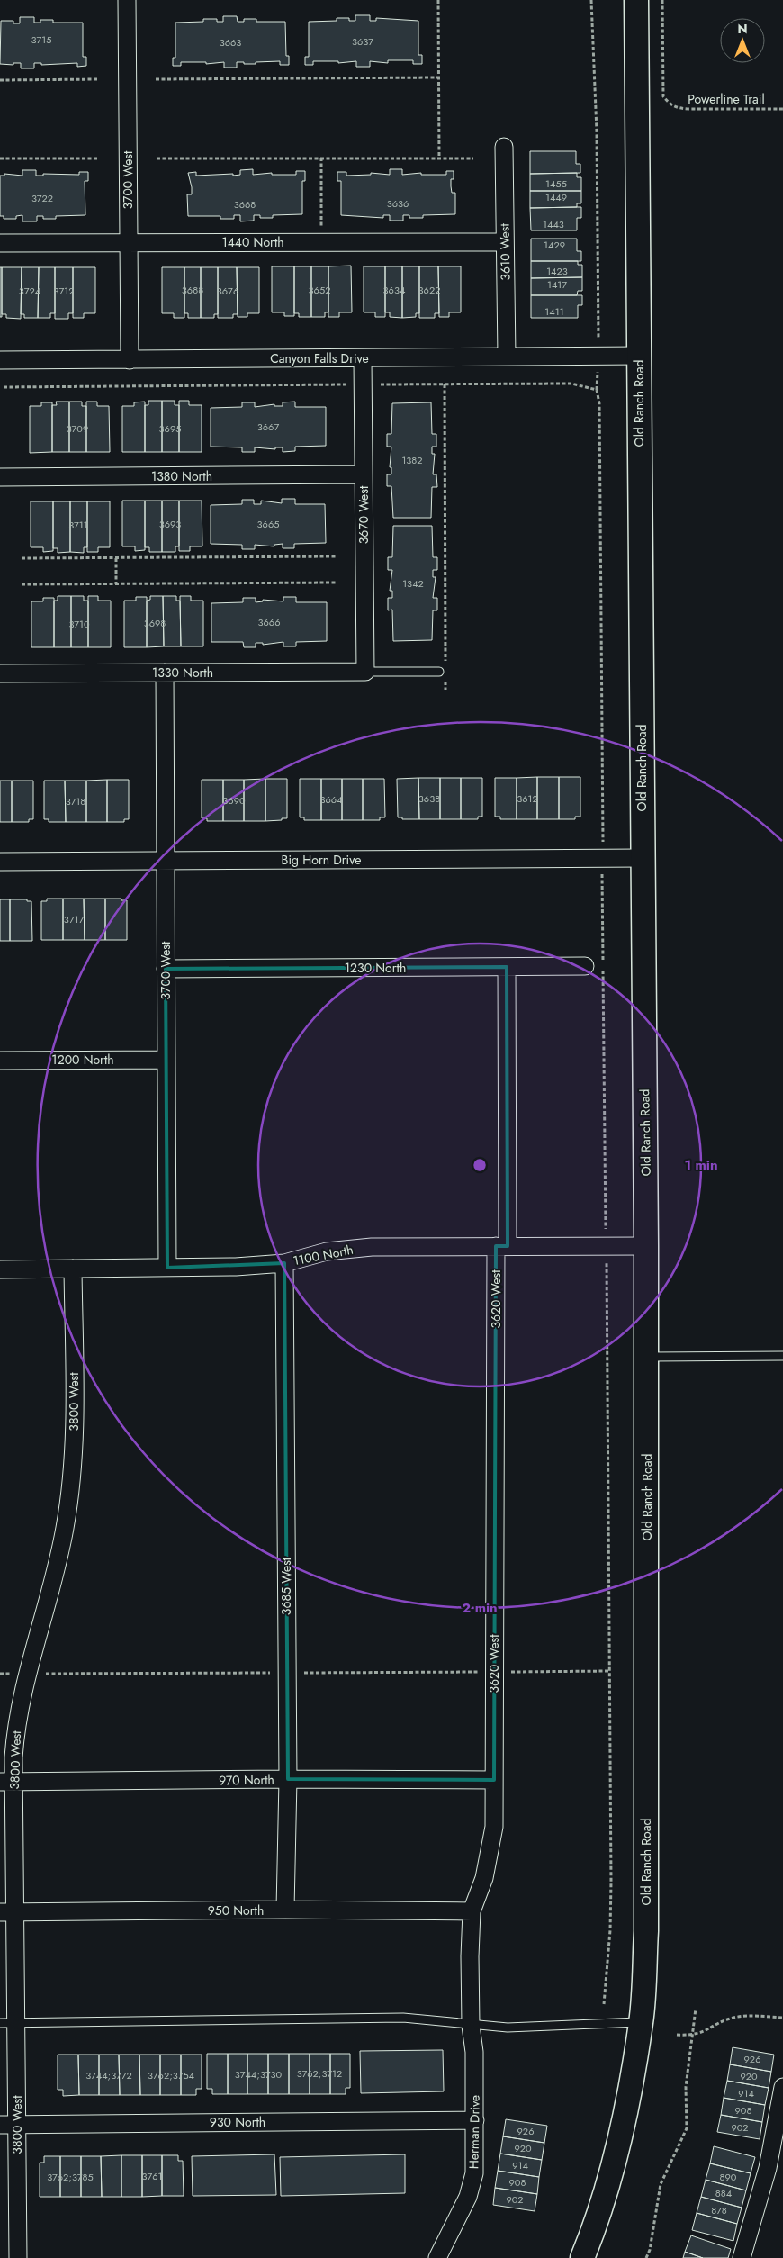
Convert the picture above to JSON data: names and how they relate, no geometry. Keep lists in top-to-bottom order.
{
  "streets": {
    "street": [
      "3700 West",
      "1440 North",
      "3610 West",
      "Canyon Falls Drive",
      "Old Ranch Road",
      "1380 North",
      "3670 West",
      "1330 North",
      "Big Horn Drive",
      "1230 North",
      "1200 North",
      "1100 North",
      "3620 West",
      "3800 West",
      "3685 West",
      "970 North",
      "950 North",
      "930 North",
      "Herman Drive"
    ],
    "path": ["Powerline Trail"]
  },
  "crossings": [
    ["3700 West", "1440 North"],
    ["3700 West", "Canyon Falls Drive"],
    ["3700 West", "1330 North"],
    ["3700 West", "Big Horn Drive"],
    ["3700 West", "1230 North"],
    ["3700 West", "1200 North"],
    ["3700 West", "1100 North"],
    ["1440 North", "3610 West"],
    ["3610 West", "Canyon Falls Drive"],
    ["Canyon Falls Drive", "Old Ranch Road"],
    ["Canyon Falls Drive", "3670 West"],
    ["Old Ranch Road", "Big Horn Drive"],
    ["Old Ranch Road", "1100 North"],
    ["1380 North", "3670 West"],
    ["3670 West", "1330 North"],
    ["1230 North", "3620 West"],
    ["1100 North", "3620 West"],
    ["1100 North", "3800 West"],
    ["1100 North", "3685 West"],
    ["3620 West", "970 North"],
    ["3620 West", "950 North"],
    ["3620 West", "Herman Drive"],
    ["3800 West", "970 North"],
    ["3800 West", "950 North"],
    ["3800 West", "930 North"],
    ["3685 West", "970 North"],
    ["3685 West", "950 North"],
    ["930 North", "Herman Drive"]
  ],
  "house_numbers": [
    "3715",
    "3637",
    "3663",
    "1455",
    "1449",
    "3722",
    "3636",
    "3668",
    "1443",
    "1429",
    "1423",
    "1417",
    "3688",
    "3652",
    "3634",
    "3622",
    "3724",
    "3712",
    "3676",
    "1411",
    "3667",
    "3709",
    "3695",
    "1382",
    "3693",
    "3665",
    "3711",
    "1342",
    "3666",
    "3698",
    "3710",
    "3638",
    "3612",
    "3664",
    "3690",
    "3718",
    "3717",
    "926",
    "3762;3712",
    "3744;3730",
    "3744;3772",
    "3762;3754",
    "920",
    "914",
    "908",
    "902",
    "926",
    "920",
    "914",
    "3761",
    "3762;3785",
    "890",
    "908",
    "884",
    "902",
    "878"
  ],
  "north": "top",
  "rings": ["1 min", "2 min"]
}
